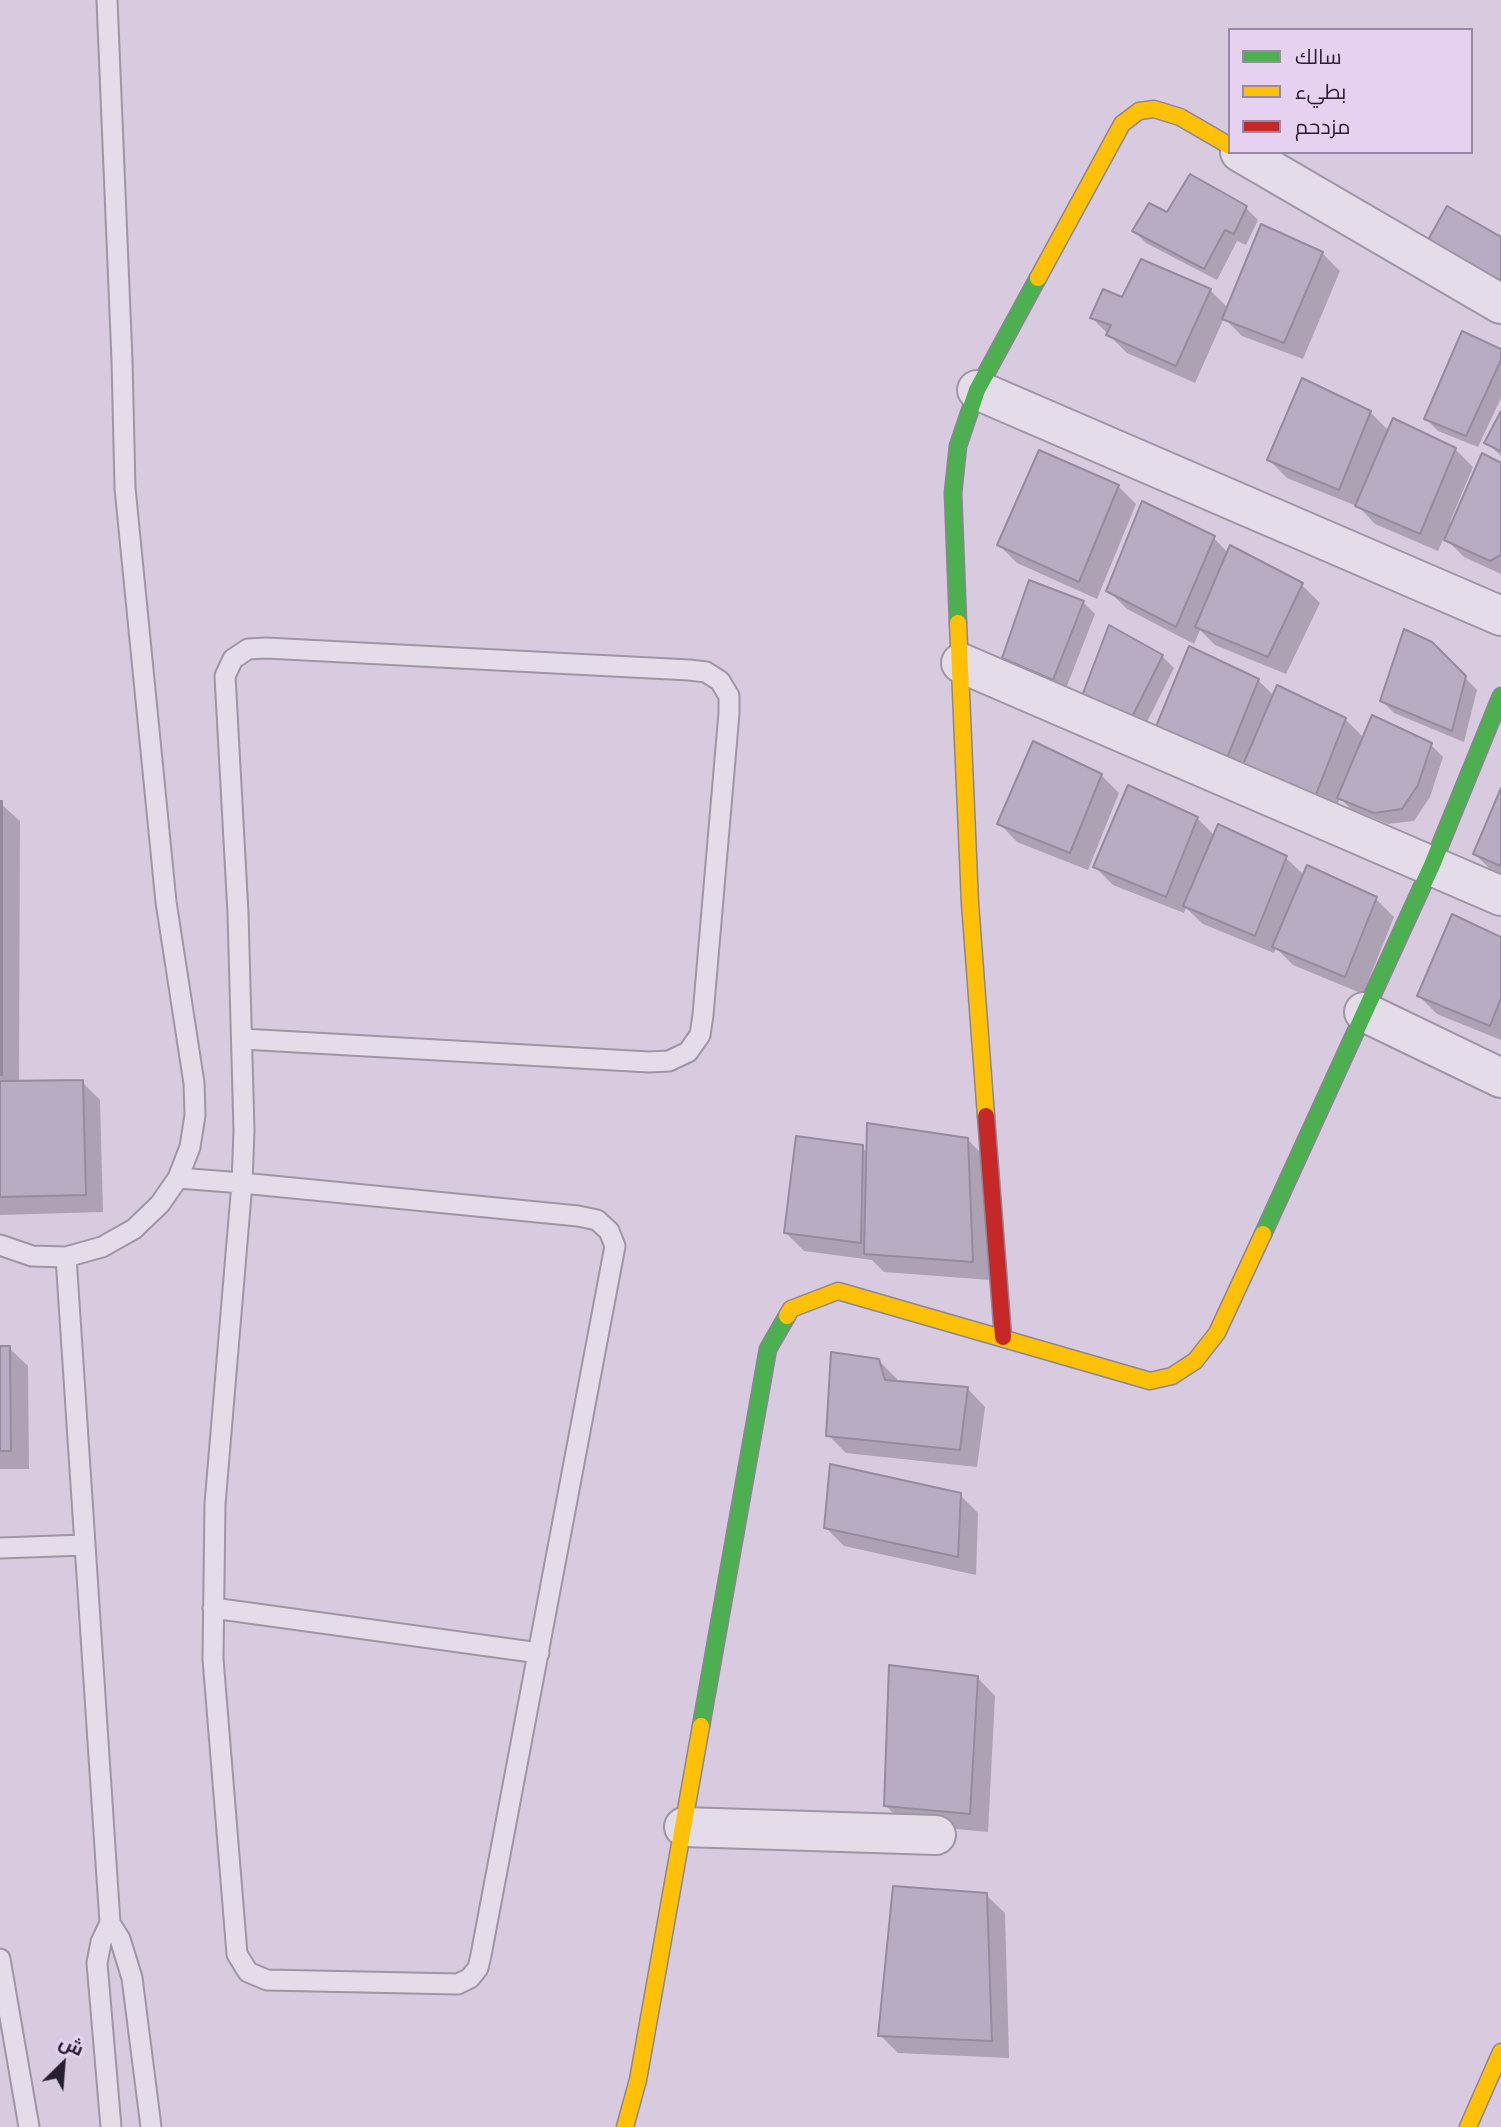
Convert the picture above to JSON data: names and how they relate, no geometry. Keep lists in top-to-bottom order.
{
  "legend": ["سالك", "بطيء", "مزدحم"],
  "north": "top right"
}
